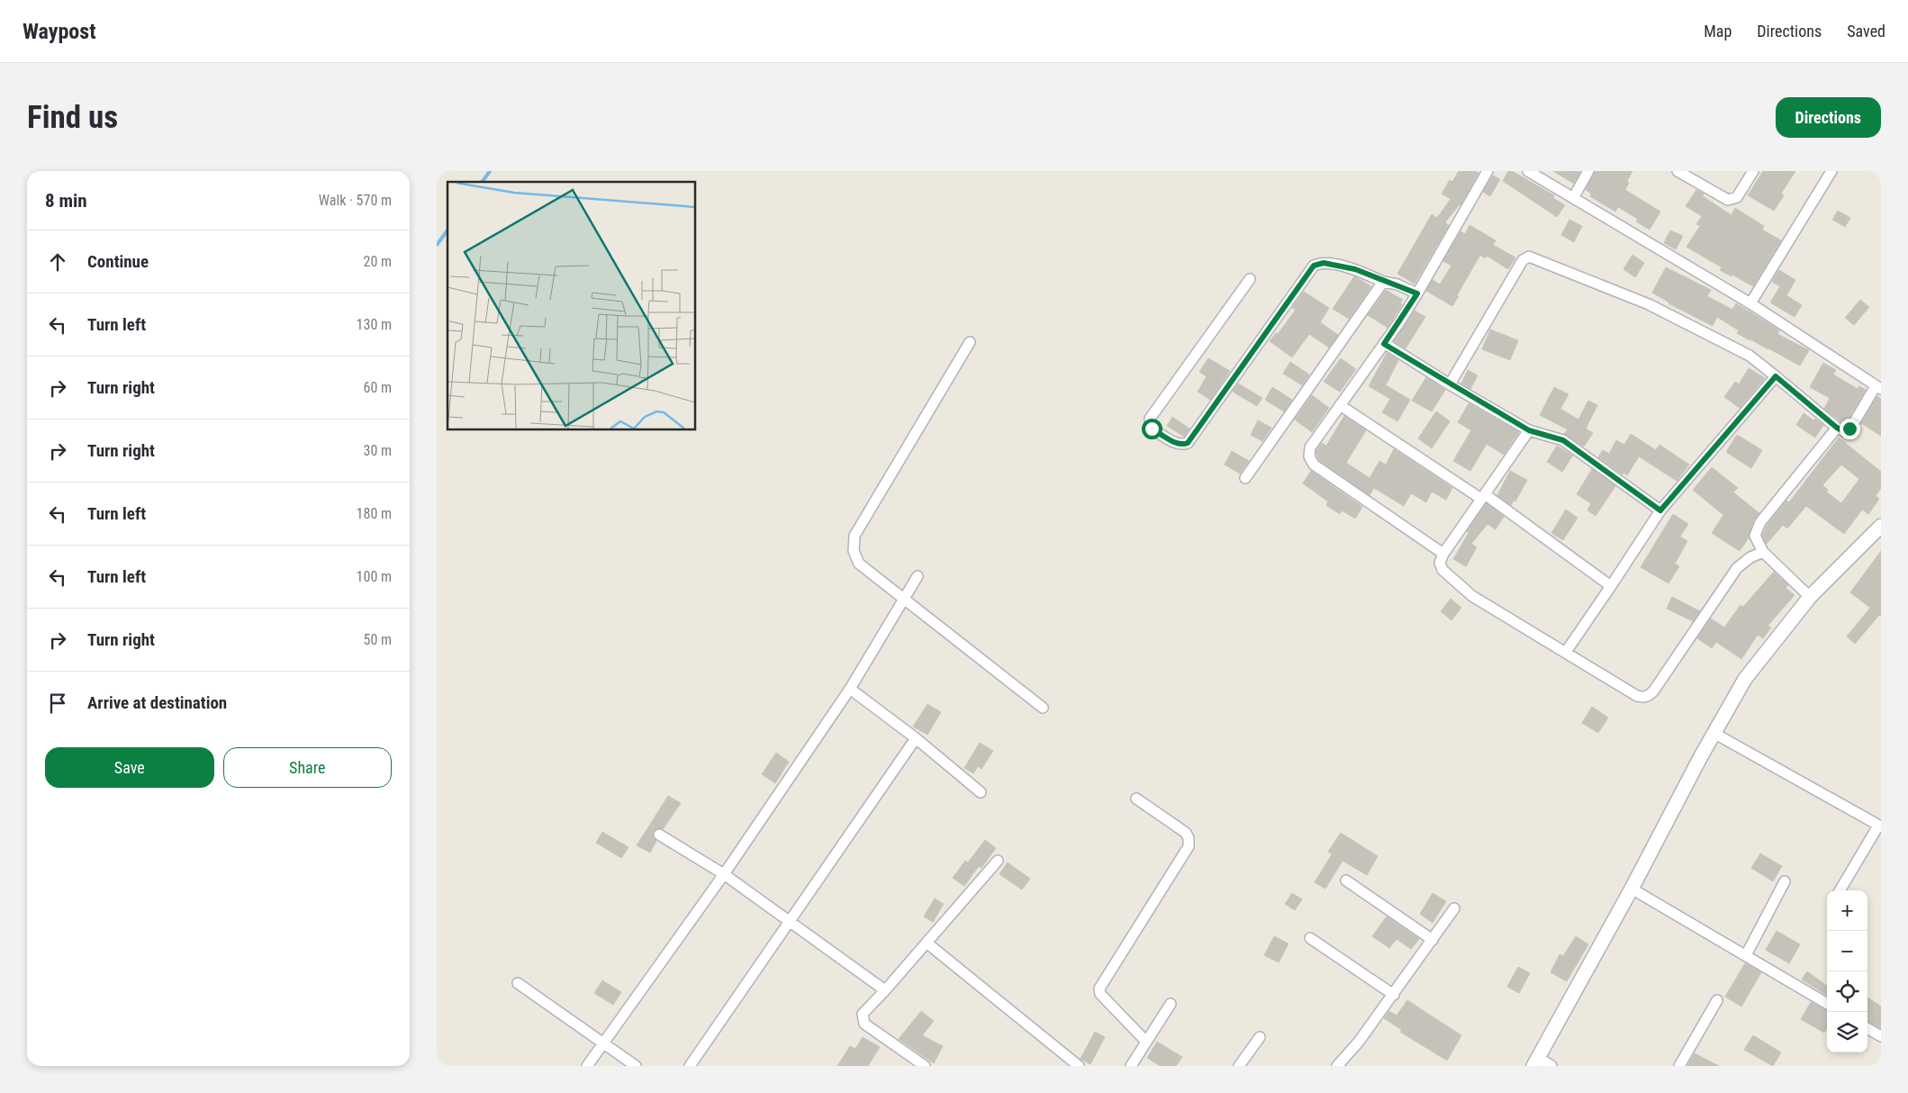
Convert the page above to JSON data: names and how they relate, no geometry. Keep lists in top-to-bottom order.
{
  "page": {
    "header": "Waypost",
    "nav": ["Map", "Directions", "Saved"],
    "buttons": [
      "Directions",
      ["Save", "Share"]
    ],
    "title": "Find us",
    "heading": ["8 min", "Walk · 570 m"],
    "list": [
      ["Continue", "20 m"],
      ["Turn left", "130 m"],
      ["Turn right", "60 m"],
      ["Turn right", "30 m"],
      ["Turn left", "180 m"],
      ["Turn left", "100 m"],
      ["Turn right", "50 m"],
      "Arrive at destination"
    ],
    "map_buttons": ["+", "−"]
  }
}
